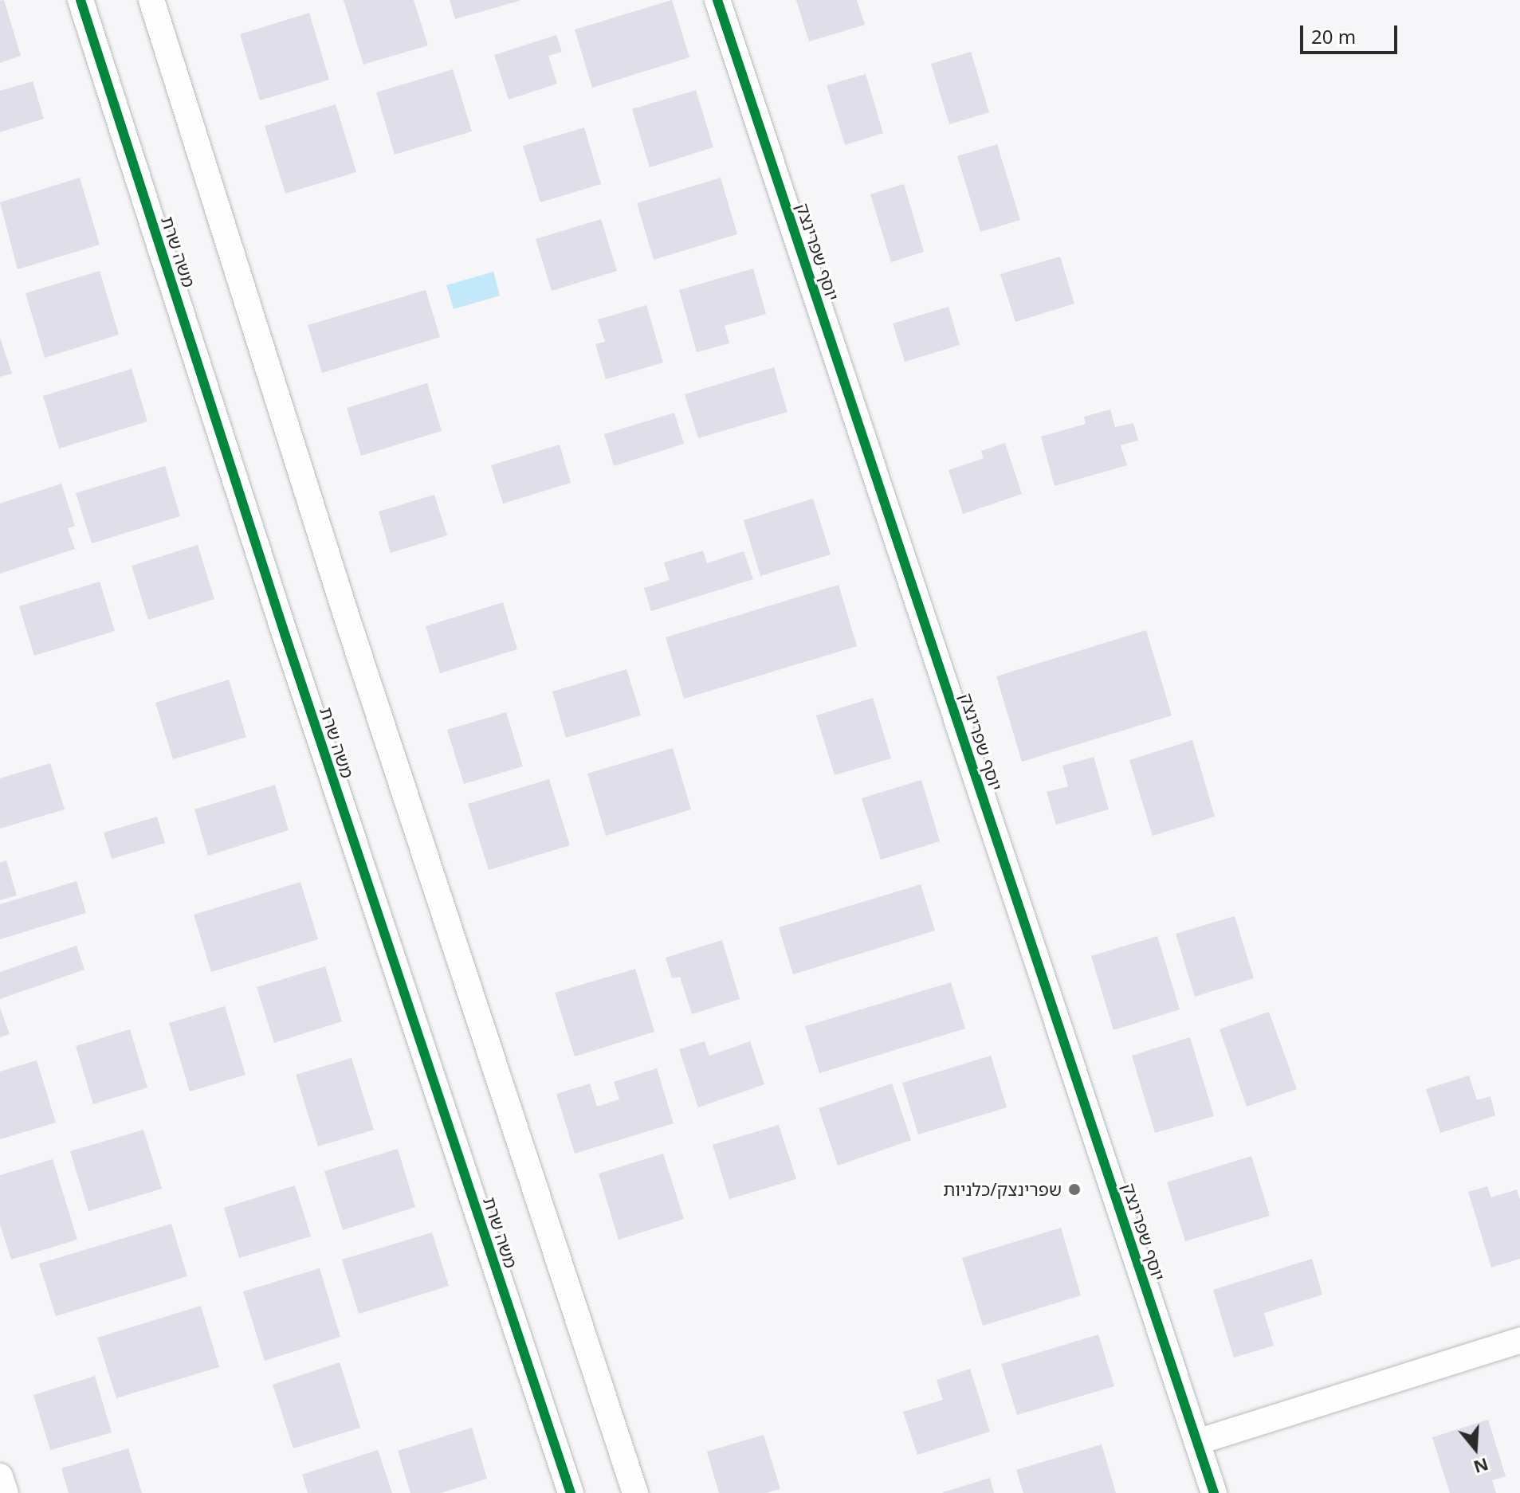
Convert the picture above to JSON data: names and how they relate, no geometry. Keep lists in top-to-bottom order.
{
  "streets": {
    "street": ["משה שרת", "יוסף שפרינצק"]
  },
  "places": ["שפרינצק/כלניות"],
  "scale_bar": "20 m",
  "north": "bottom"
}
